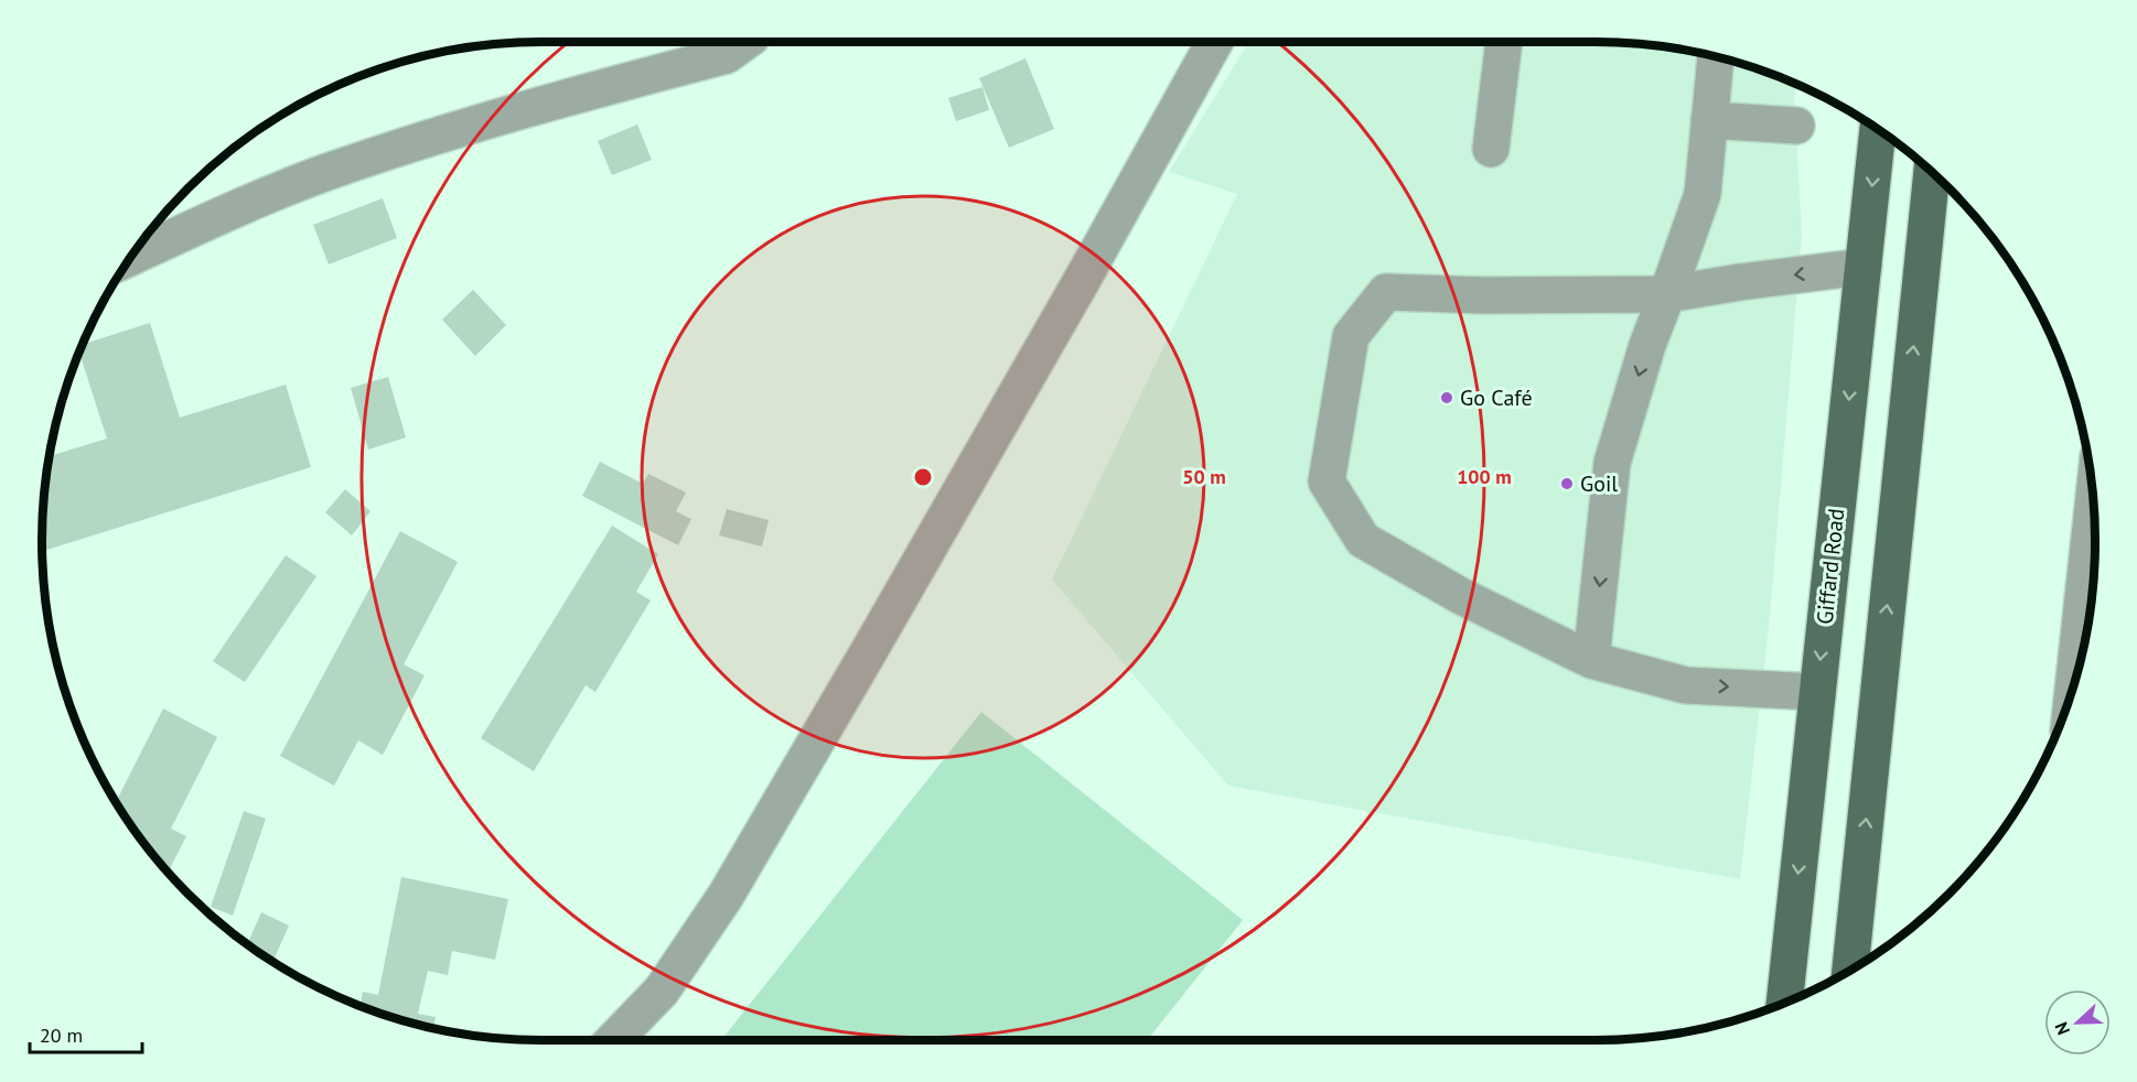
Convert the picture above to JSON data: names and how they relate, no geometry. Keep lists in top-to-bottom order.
{
  "streets": {
    "main road": ["Giffard Road"]
  },
  "places": ["Go Café", "Goil"],
  "scale_bar": "20 m",
  "north": "left",
  "rings": ["50 m", "100 m"]
}
